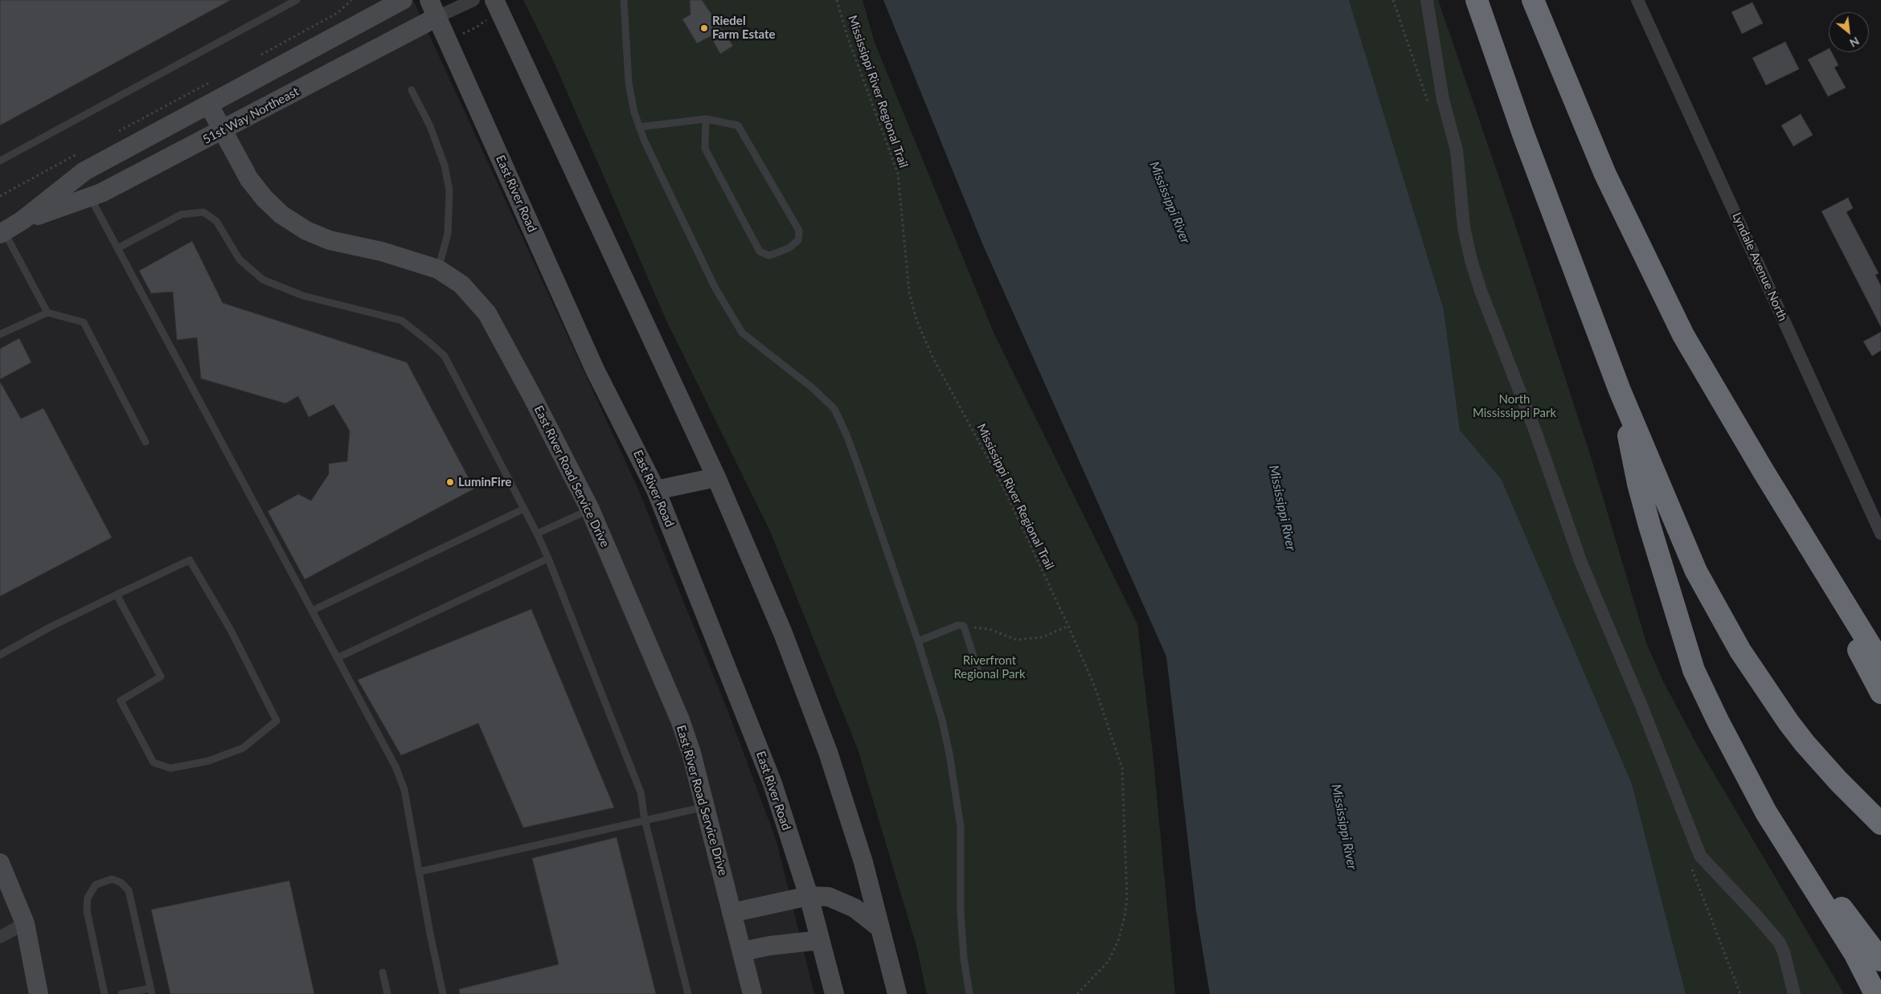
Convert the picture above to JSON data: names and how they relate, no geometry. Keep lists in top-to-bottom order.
{
  "streets": {
    "street": [
      "51st Way Northeast",
      "East River Road",
      "Lyndale Avenue North",
      "East River Road Service Drive"
    ],
    "path": ["Mississippi River Regional Trail"]
  },
  "crossings": [
    ["51st Way Northeast", "East River Road"],
    ["51st Way Northeast", "East River Road Service Drive"]
  ],
  "water": ["Mississippi River"],
  "parks": ["North Mississippi Park", "Riverfront Regional Park"],
  "places": ["Riedel Farm Estate", "LuminFire"],
  "north": "bottom right"
}
